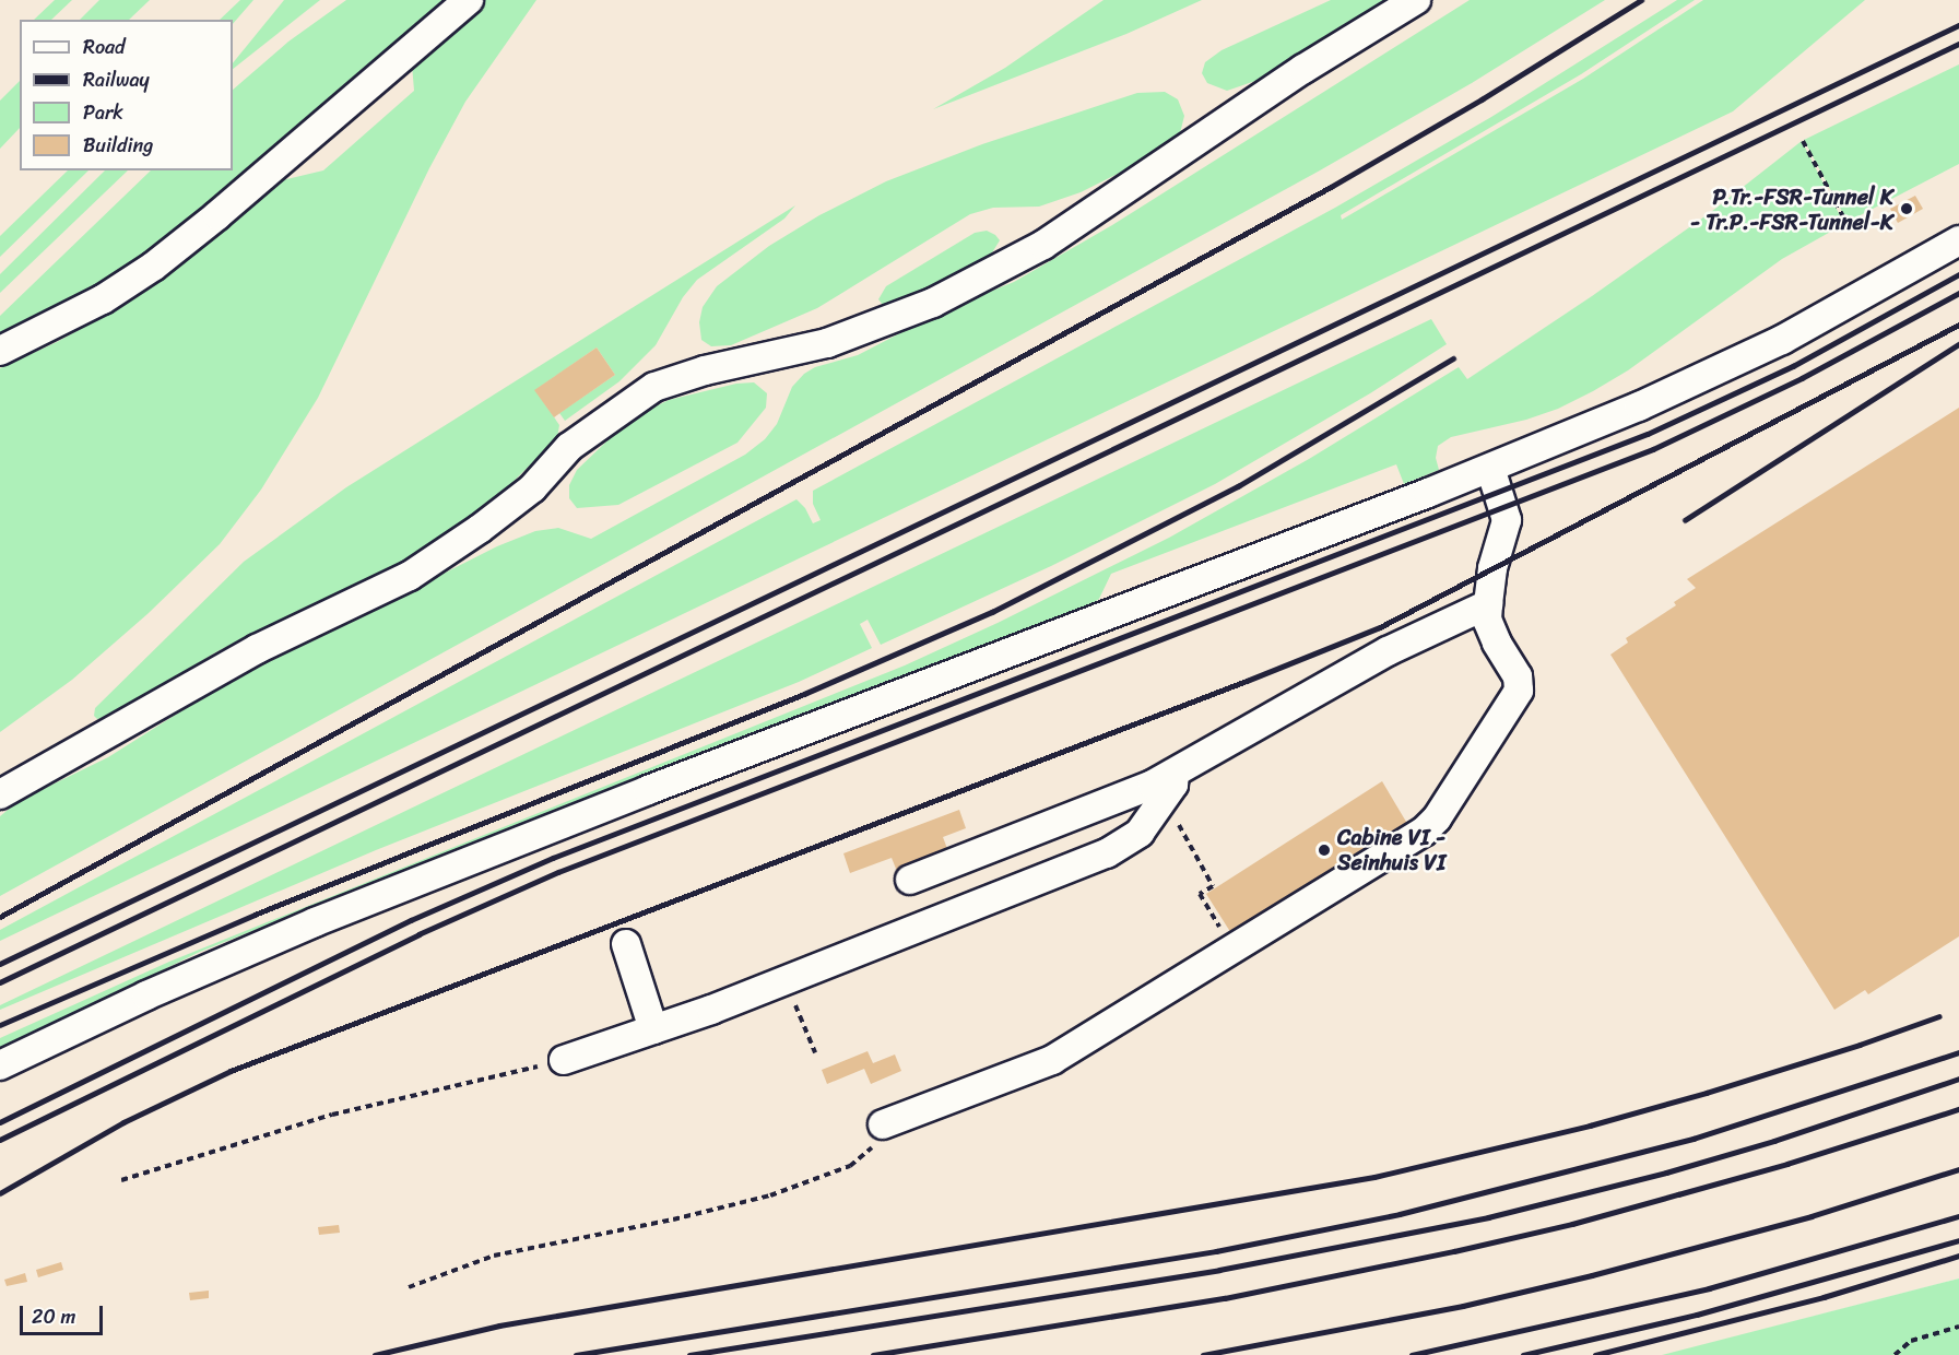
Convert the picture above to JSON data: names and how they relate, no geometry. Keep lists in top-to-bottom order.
{
  "places": ["P.Tr.-FSR-Tunnel K - Tr.P.-FSR-Tunnel-K", "Cabine VI - Seinhuis VI"],
  "legend": [
    "Road",
    "Railway",
    "Park",
    "Building"
  ],
  "scale_bar": "20 m"
}
